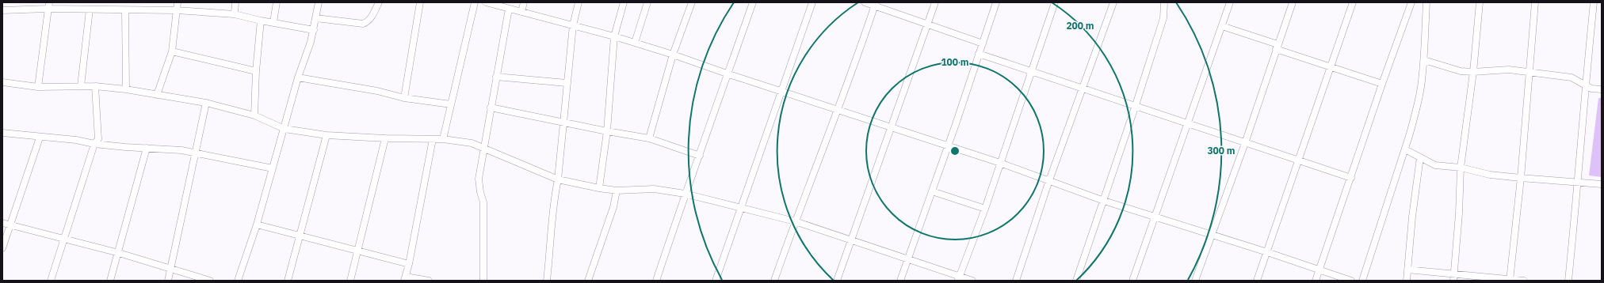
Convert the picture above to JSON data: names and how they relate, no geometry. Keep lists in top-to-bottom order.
{
  "rings": ["200 m", "100 m", "300 m"]
}
